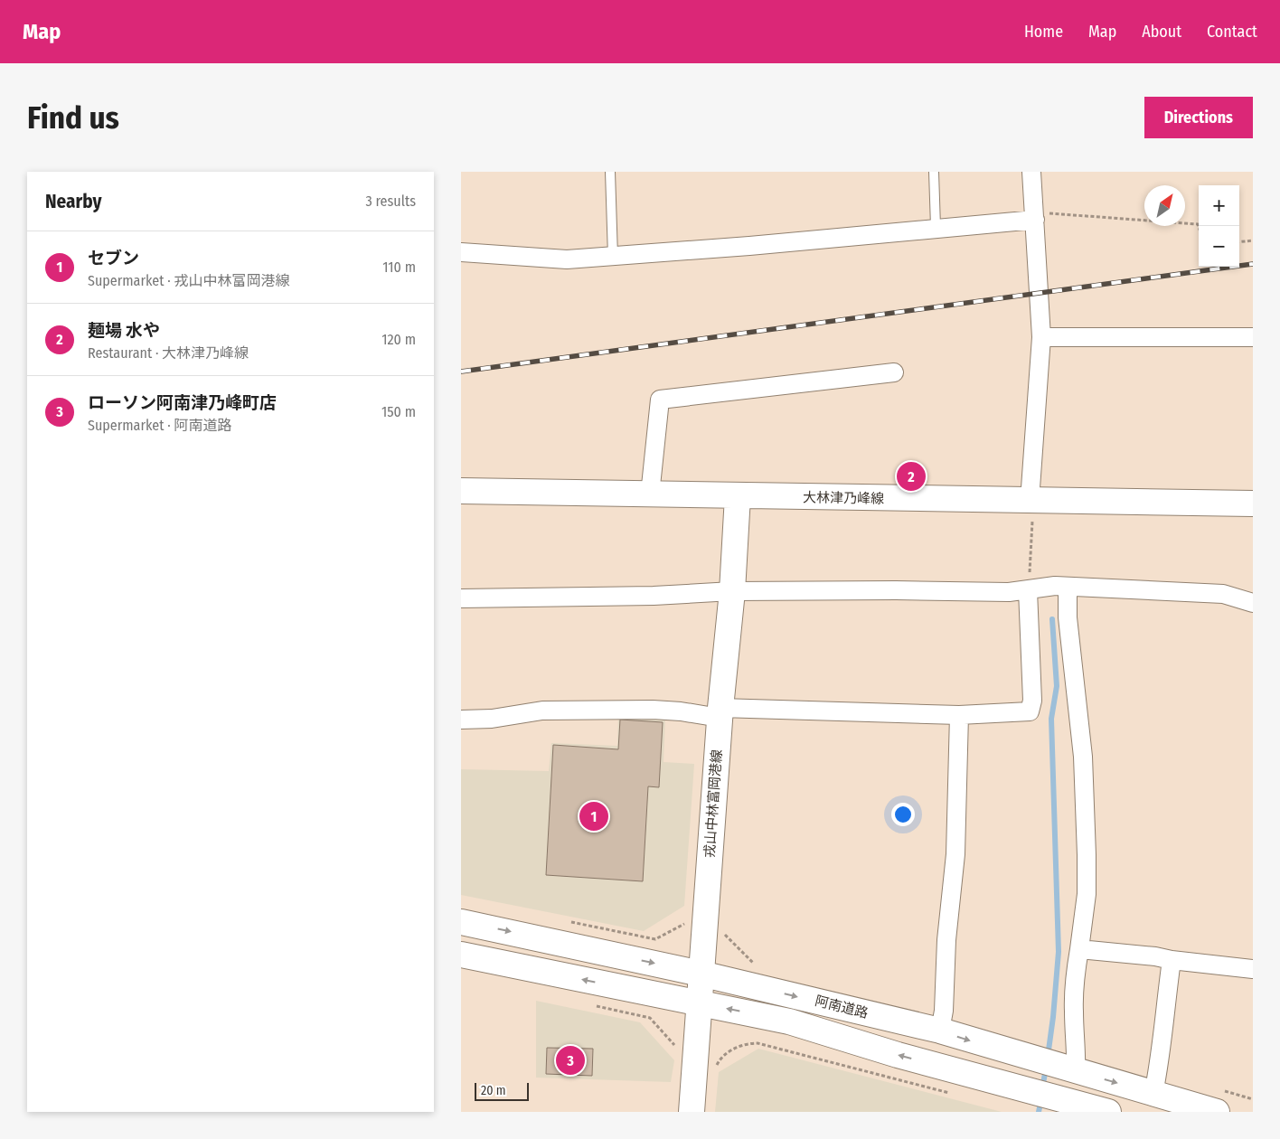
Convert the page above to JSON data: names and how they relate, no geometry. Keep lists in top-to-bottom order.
{
  "streets": {
    "main road": ["大林津乃峰線", "戎山中林富岡港線", "阿南道路"]
  },
  "crossings": [
    ["大林津乃峰線", "戎山中林富岡港線"],
    ["戎山中林富岡港線", "阿南道路"]
  ],
  "scale_bar": "20 m",
  "north": "top right",
  "page": {
    "header": "Map",
    "nav": [
      "Home",
      "Map",
      "About",
      "Contact"
    ],
    "buttons": "Directions",
    "title": "Find us",
    "heading": ["Nearby", "3 results"],
    "map_buttons": ["+", "−"],
    "list": [
      {
        "mark": "1",
        "name": "セブン",
        "note": "Supermarket · 戎山中林富岡港線",
        "value": "110 m"
      },
      {
        "mark": "2",
        "name": "麺場 水や",
        "note": "Restaurant · 大林津乃峰線",
        "value": "120 m"
      },
      {
        "mark": "3",
        "name": "ローソン阿南津乃峰町店",
        "note": "Supermarket · 阿南道路",
        "value": "150 m"
      }
    ],
    "pins": ["2", "1", "3"],
    "scale": "20 m"
  }
}
